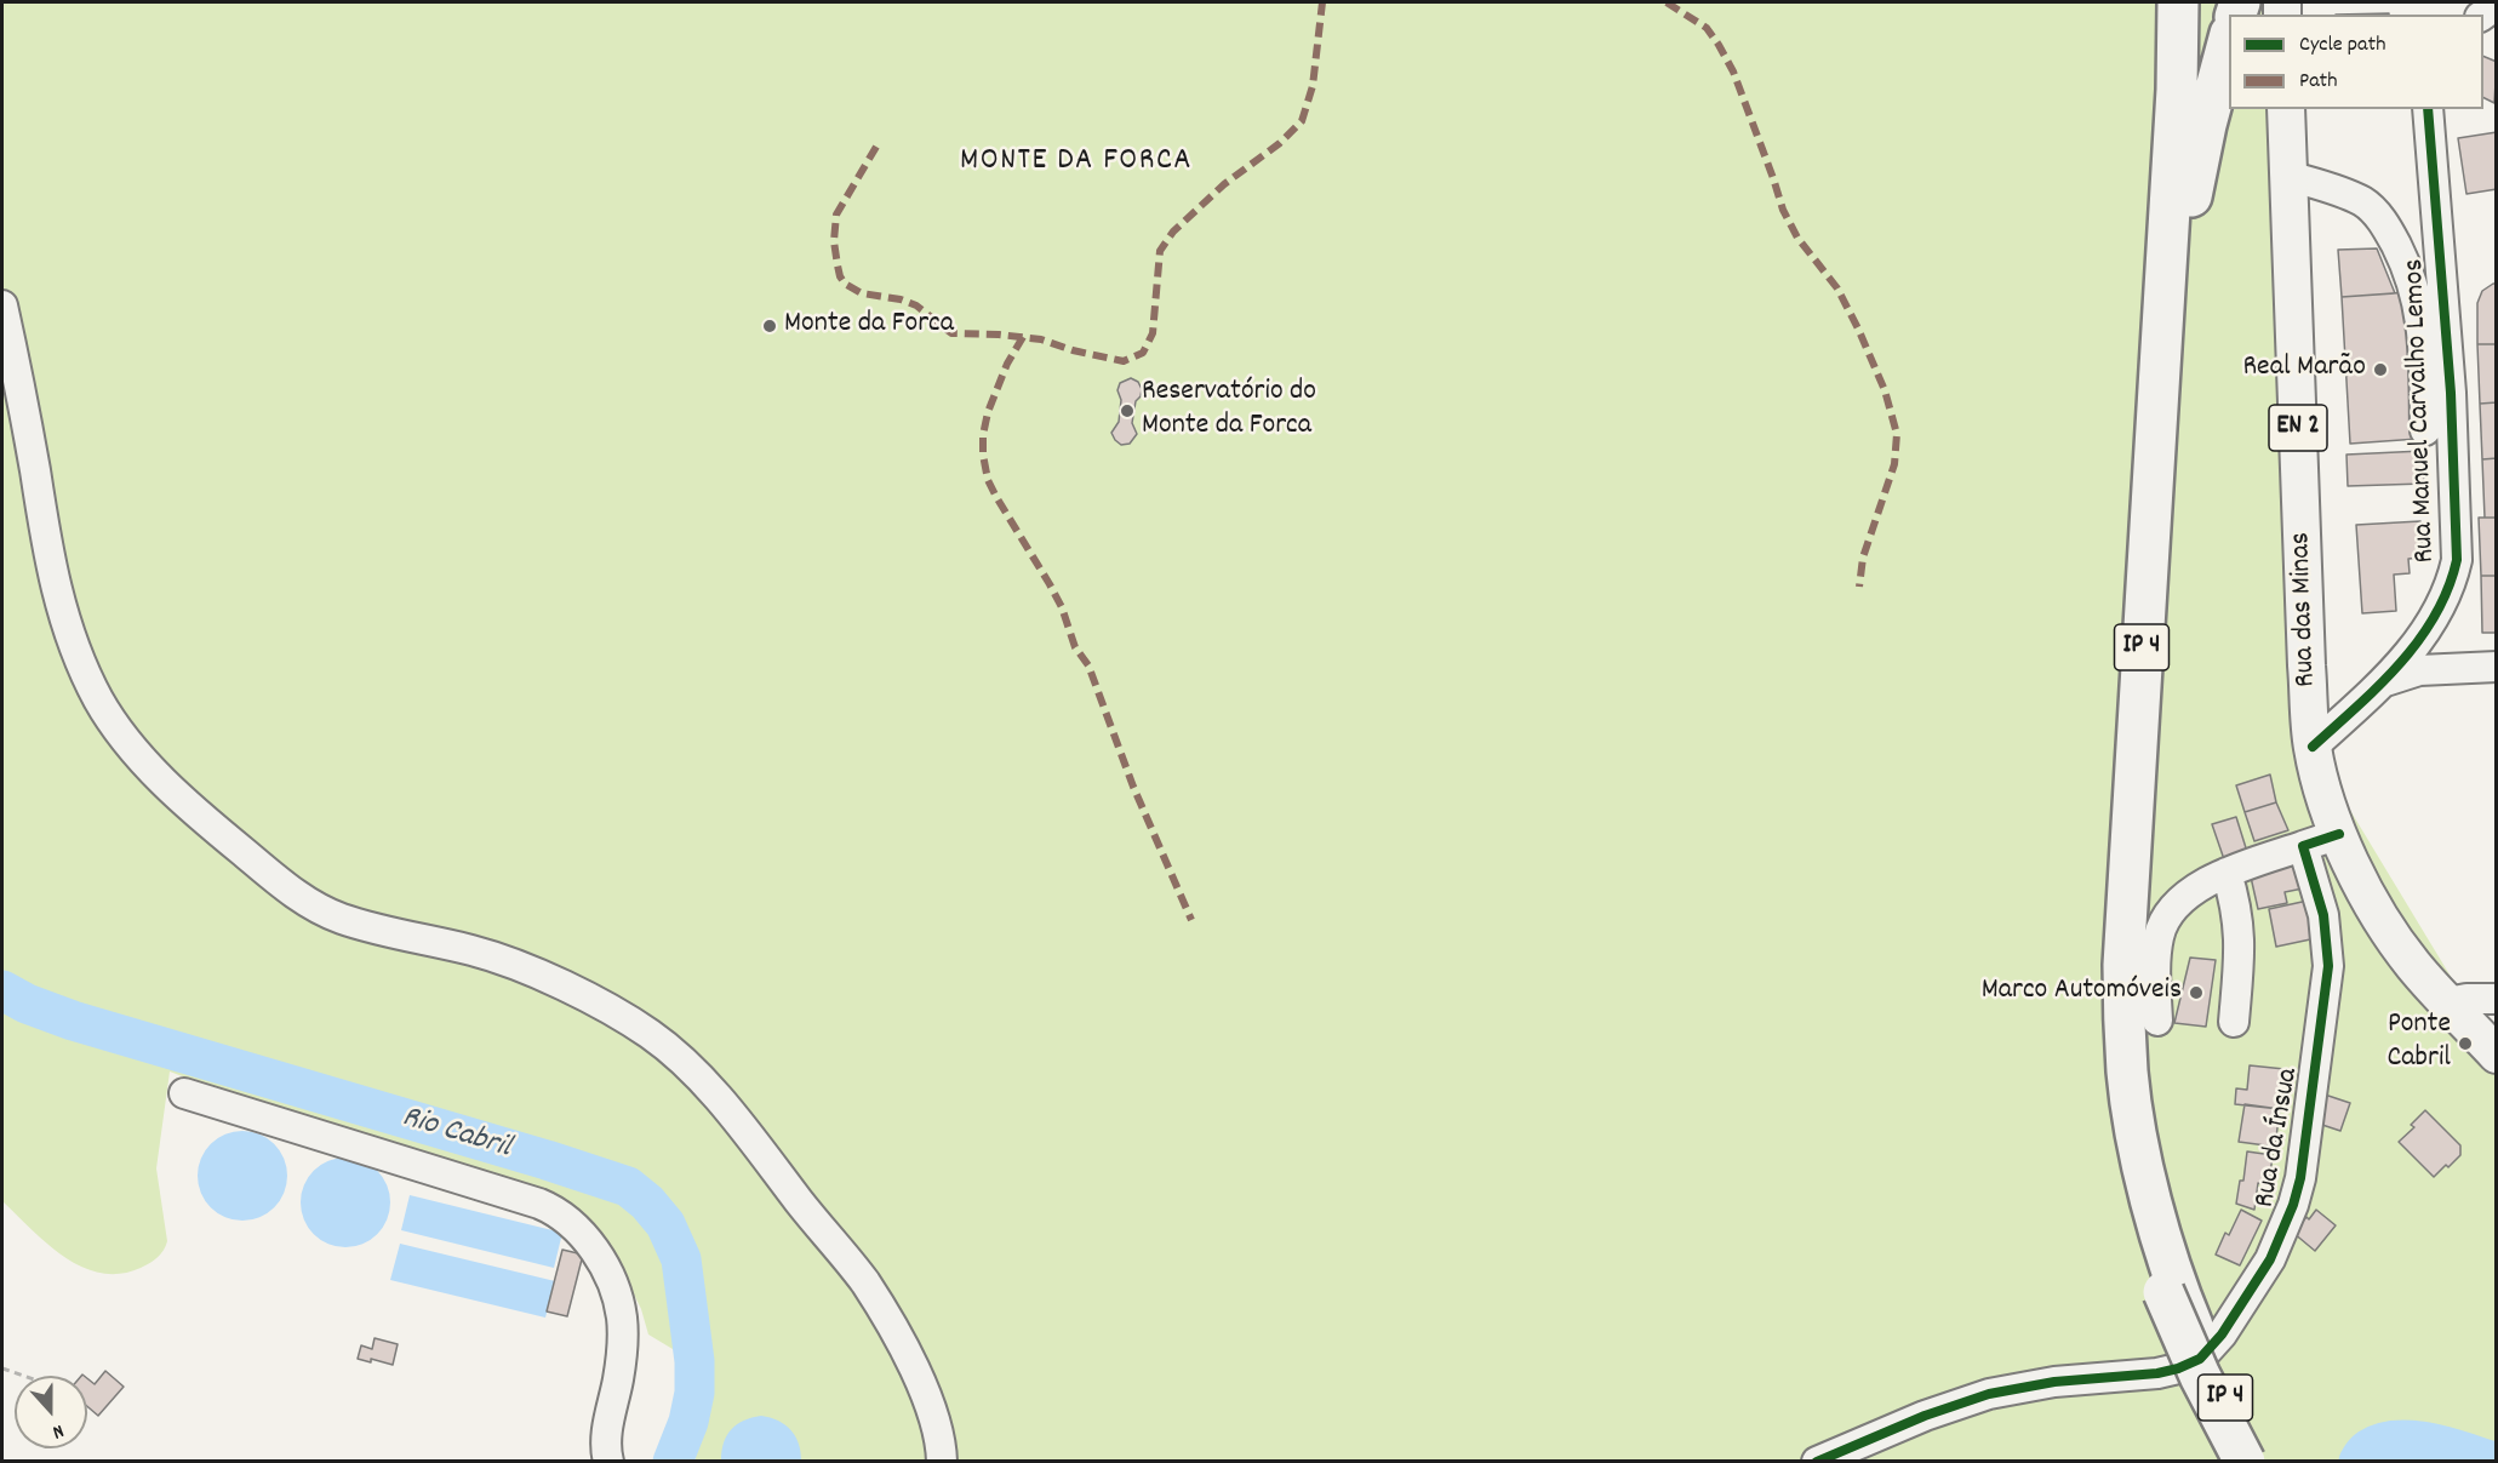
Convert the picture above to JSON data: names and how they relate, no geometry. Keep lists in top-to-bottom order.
{
  "streets": {
    "highway": ["IP 4"],
    "main road": ["EN 2", "Rua das Minas"],
    "street": ["Rua Manuel Carvalho Lemos", "Rua da Ínsua"]
  },
  "crossings": [
    ["Rua Manuel Carvalho Lemos", "Rua das Minas"]
  ],
  "districts": ["MONTE DA FORCA"],
  "water": ["Rio Cabril"],
  "places": [
    "Monte da Forca",
    "Real Marão",
    "Reservatório do Monte da Forca",
    "Marco Automóveis",
    "Ponte Cabril"
  ],
  "legend": ["Cycle path", "Path"],
  "north": "bottom"
}
